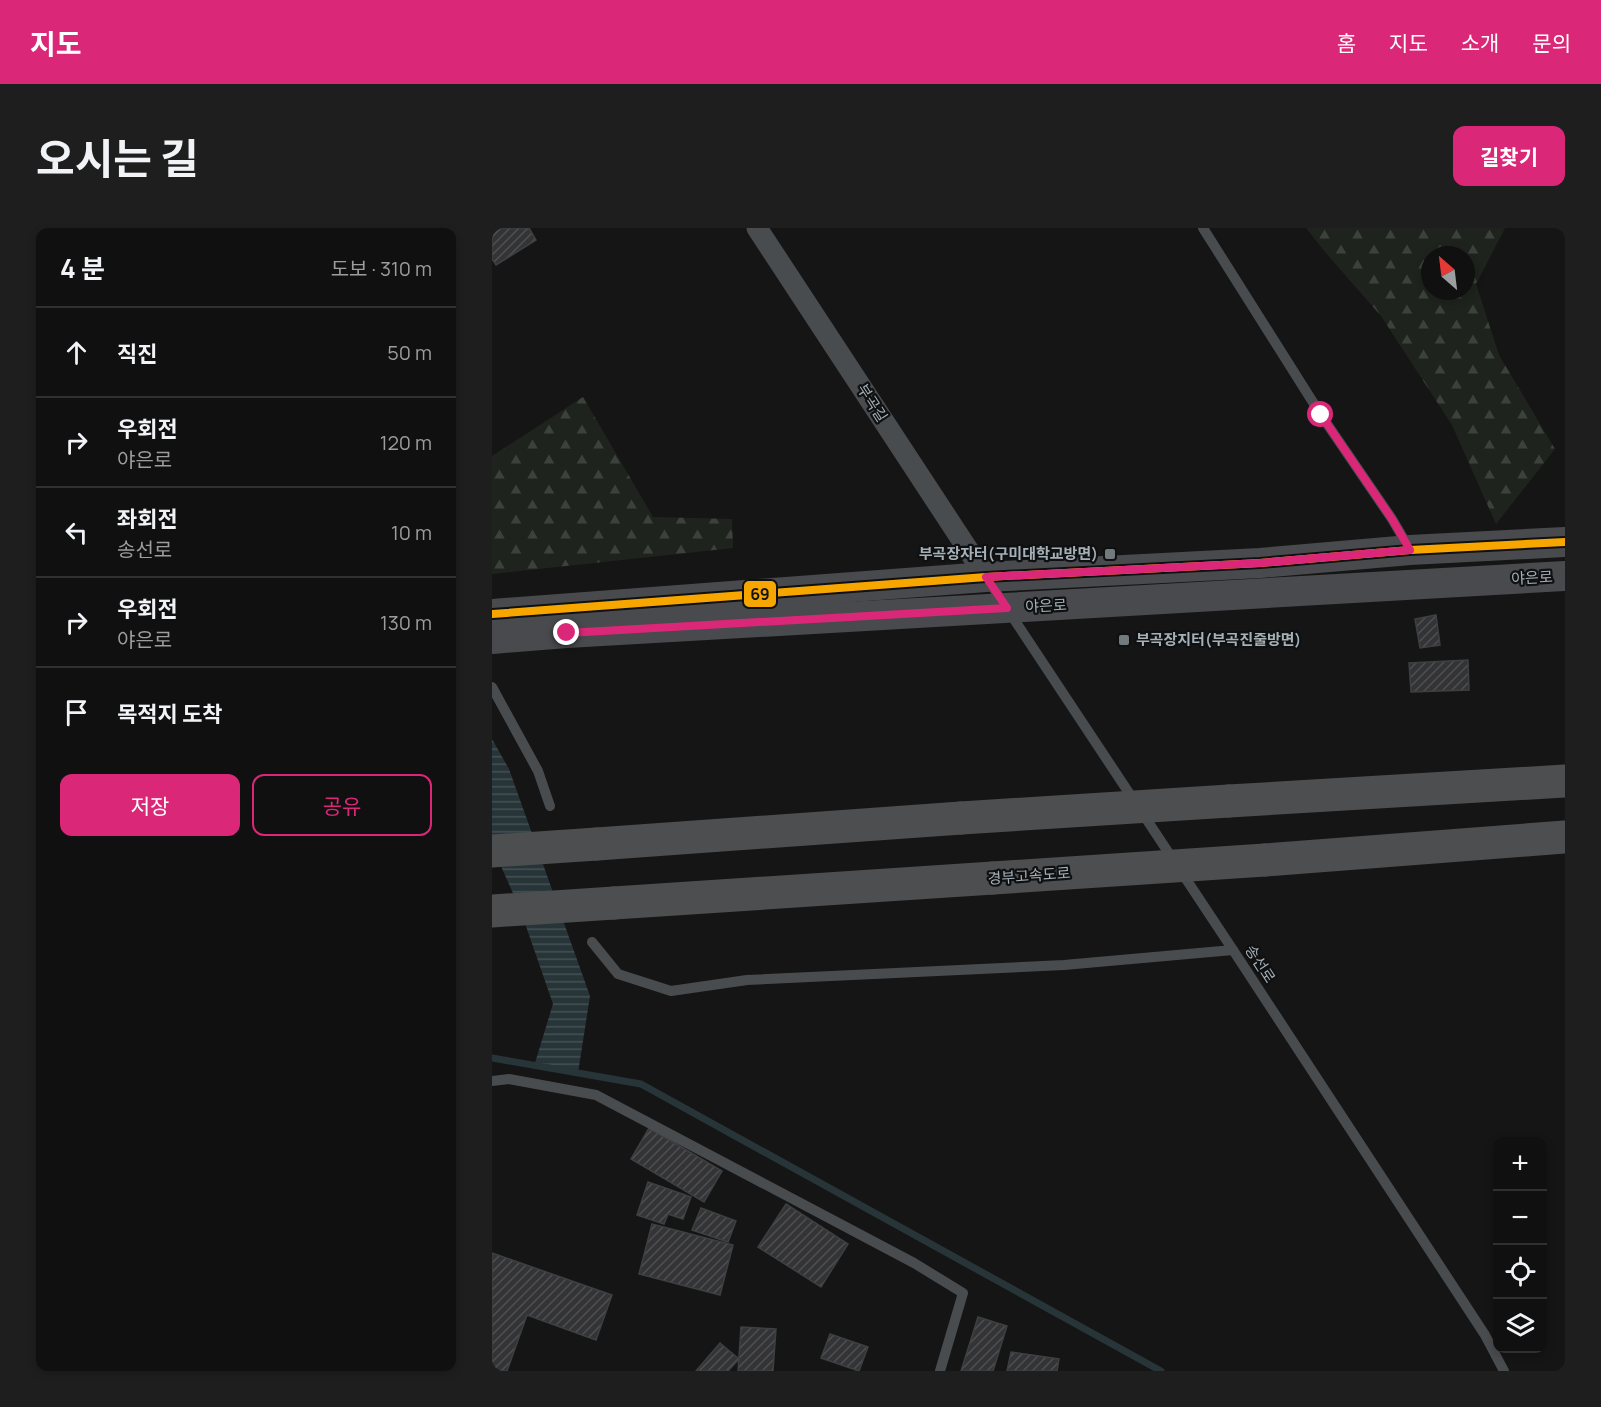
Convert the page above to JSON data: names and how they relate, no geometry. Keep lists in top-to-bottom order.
{
  "streets": {
    "highway": ["경부고속도로"],
    "main road": ["야은로"],
    "street": ["부곡길"],
    "lane": ["송선로"]
  },
  "crossings": [
    ["부곡길", "송선로"],
    ["야은로", "송선로"]
  ],
  "places": {
    "transit": ["부곡장자터(구미대학교방면)", "부곡장지터(부곡진줄방면)"]
  },
  "lines": ["transit line 69"],
  "north": "top left",
  "page": {
    "header": "지도",
    "nav": [
      "홈",
      "지도",
      "소개",
      "문의"
    ],
    "title": "오시는 길",
    "buttons": [
      "길찾기",
      ["저장", "공유"]
    ],
    "heading": ["4 분", "도보 · 310 m"],
    "list": [
      ["직진", "50 m"],
      ["우회전", "야은로", "120 m"],
      ["좌회전", "송선로", "10 m"],
      ["우회전", "야은로", "130 m"],
      "목적지 도착"
    ],
    "map_buttons": ["+", "−"]
  }
}
